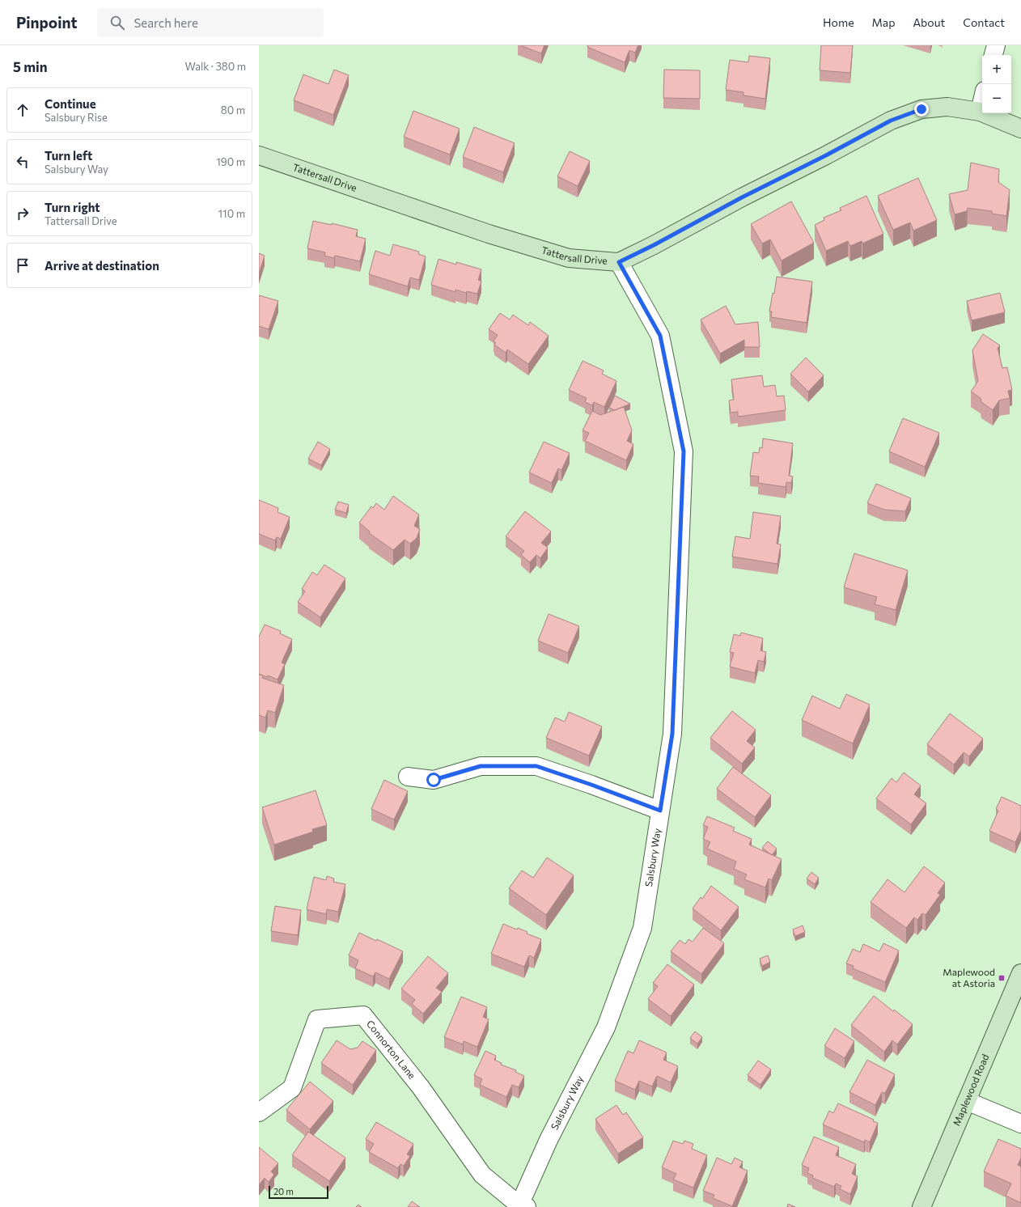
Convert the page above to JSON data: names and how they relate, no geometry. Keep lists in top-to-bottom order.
{
  "streets": {
    "street": [
      "Tattersall Drive",
      "Salsbury Way",
      "Connorton Lane",
      "Maplewood Road"
    ]
  },
  "crossings": [
    ["Tattersall Drive", "Salsbury Way"],
    ["Salsbury Way", "Connorton Lane"]
  ],
  "places": {
    "transit": ["Maplewood at Astoria"]
  },
  "scale_bar": "20 m",
  "page": {
    "header": "Pinpoint",
    "search": "Search here",
    "nav": [
      "Home",
      "Map",
      "About",
      "Contact"
    ],
    "heading": ["5 min", "Walk · 380 m"],
    "map_buttons": ["+", "−"],
    "list": [
      ["Continue", "Salsbury Rise", "80 m"],
      ["Turn left", "Salsbury Way", "190 m"],
      ["Turn right", "Tattersall Drive", "110 m"],
      "Arrive at destination"
    ],
    "scale": "20 m"
  }
}
